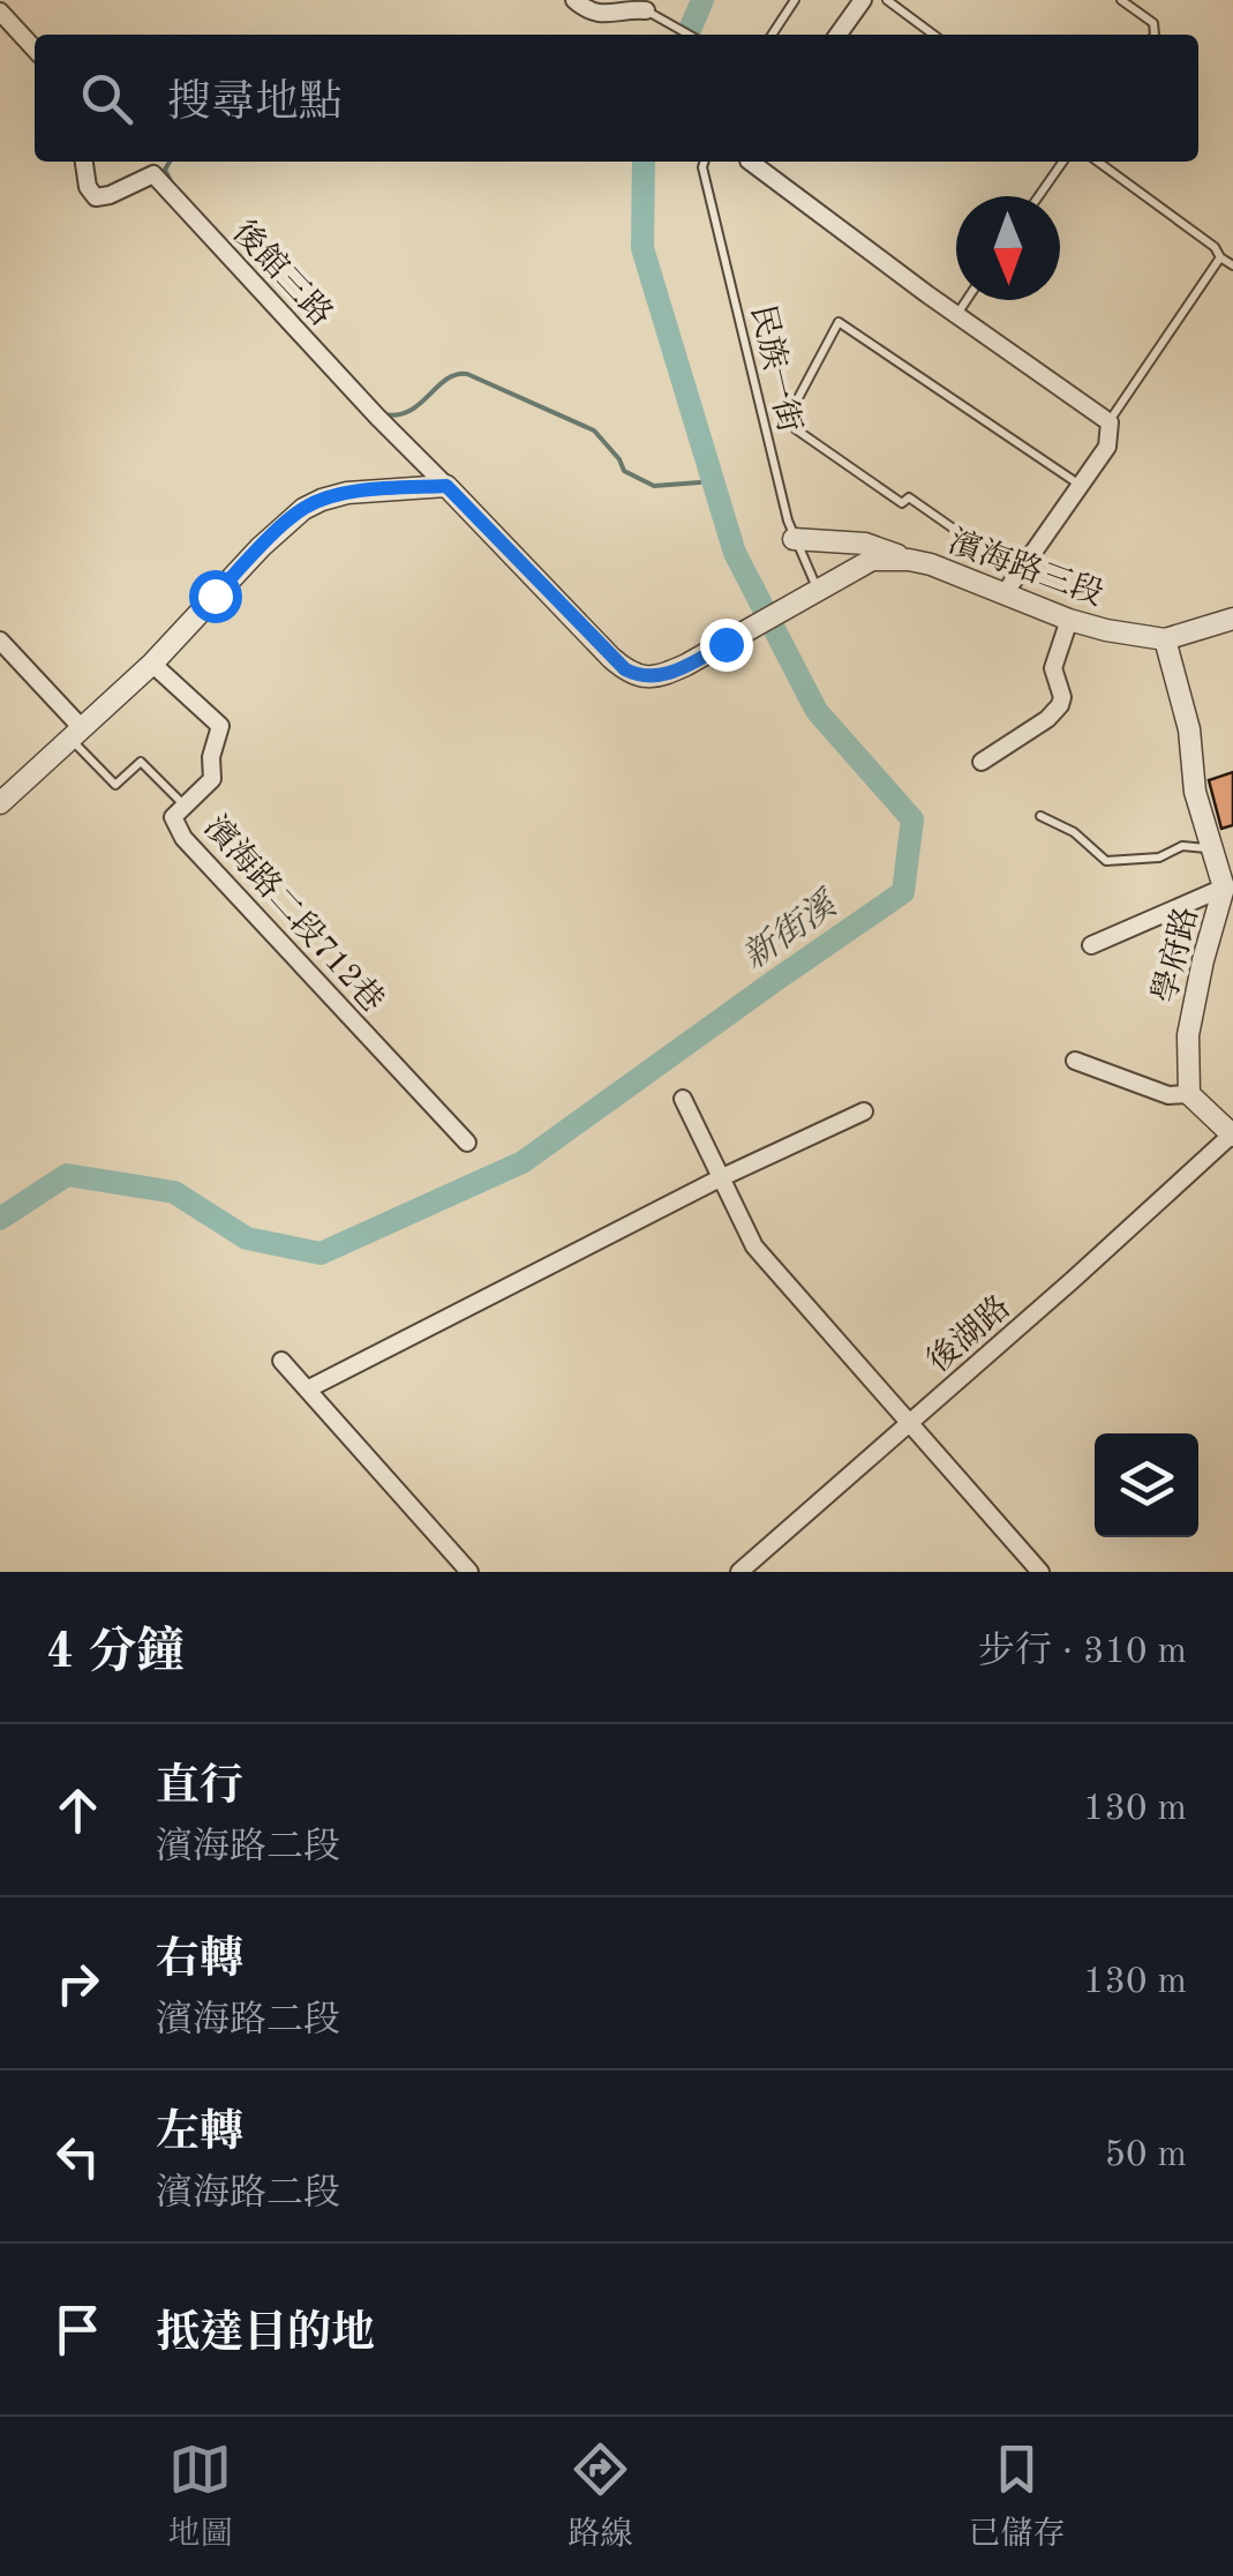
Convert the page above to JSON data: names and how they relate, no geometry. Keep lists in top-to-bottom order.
{
  "streets": {
    "street": [
      "後館三路",
      "濱海路三段",
      "濱海路二段712巷",
      "學府路",
      "後湖路"
    ],
    "lane": ["民族一街"]
  },
  "crossings": [
    ["後館三路", "濱海路三段"],
    ["民族一街", "濱海路三段"],
    ["濱海路三段", "學府路"]
  ],
  "water": ["新街溪"],
  "north": "bottom",
  "page": {
    "search": "搜尋地點",
    "heading": ["4 分鐘", "步行 · 310 m"],
    "list": [
      ["直行", "濱海路二段", "130 m"],
      ["右轉", "濱海路二段", "130 m"],
      ["左轉", "濱海路二段", "50 m"],
      "抵達目的地"
    ],
    "nav": ["地圖", "路線", "已儲存"]
  }
}
